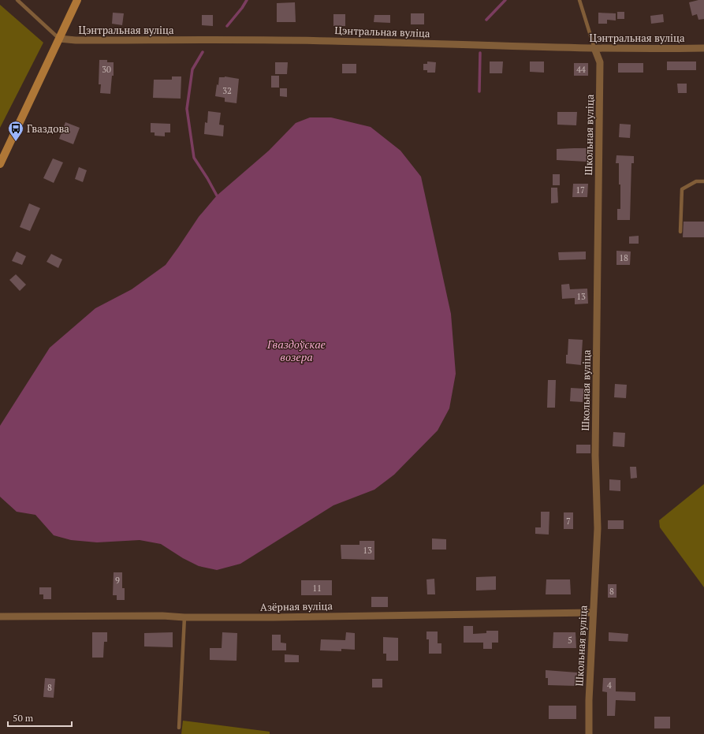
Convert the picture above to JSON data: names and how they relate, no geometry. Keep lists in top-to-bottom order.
{
  "streets": {
    "street": ["Цэнтральная вуліца", "Школьная вуліца", "Азёрная вуліца"]
  },
  "crossings": [
    ["Цэнтральная вуліца", "Школьная вуліца"],
    ["Школьная вуліца", "Азёрная вуліца"]
  ],
  "water": ["Гваздоўскае возера"],
  "places": {
    "bus stop": ["Гваздова"]
  },
  "house_numbers": [
    "30",
    "44",
    "32",
    "17",
    "18",
    "13",
    "7",
    "13",
    "9",
    "11",
    "8",
    "5",
    "4",
    "8"
  ],
  "scale_bar": "50 m"
}
